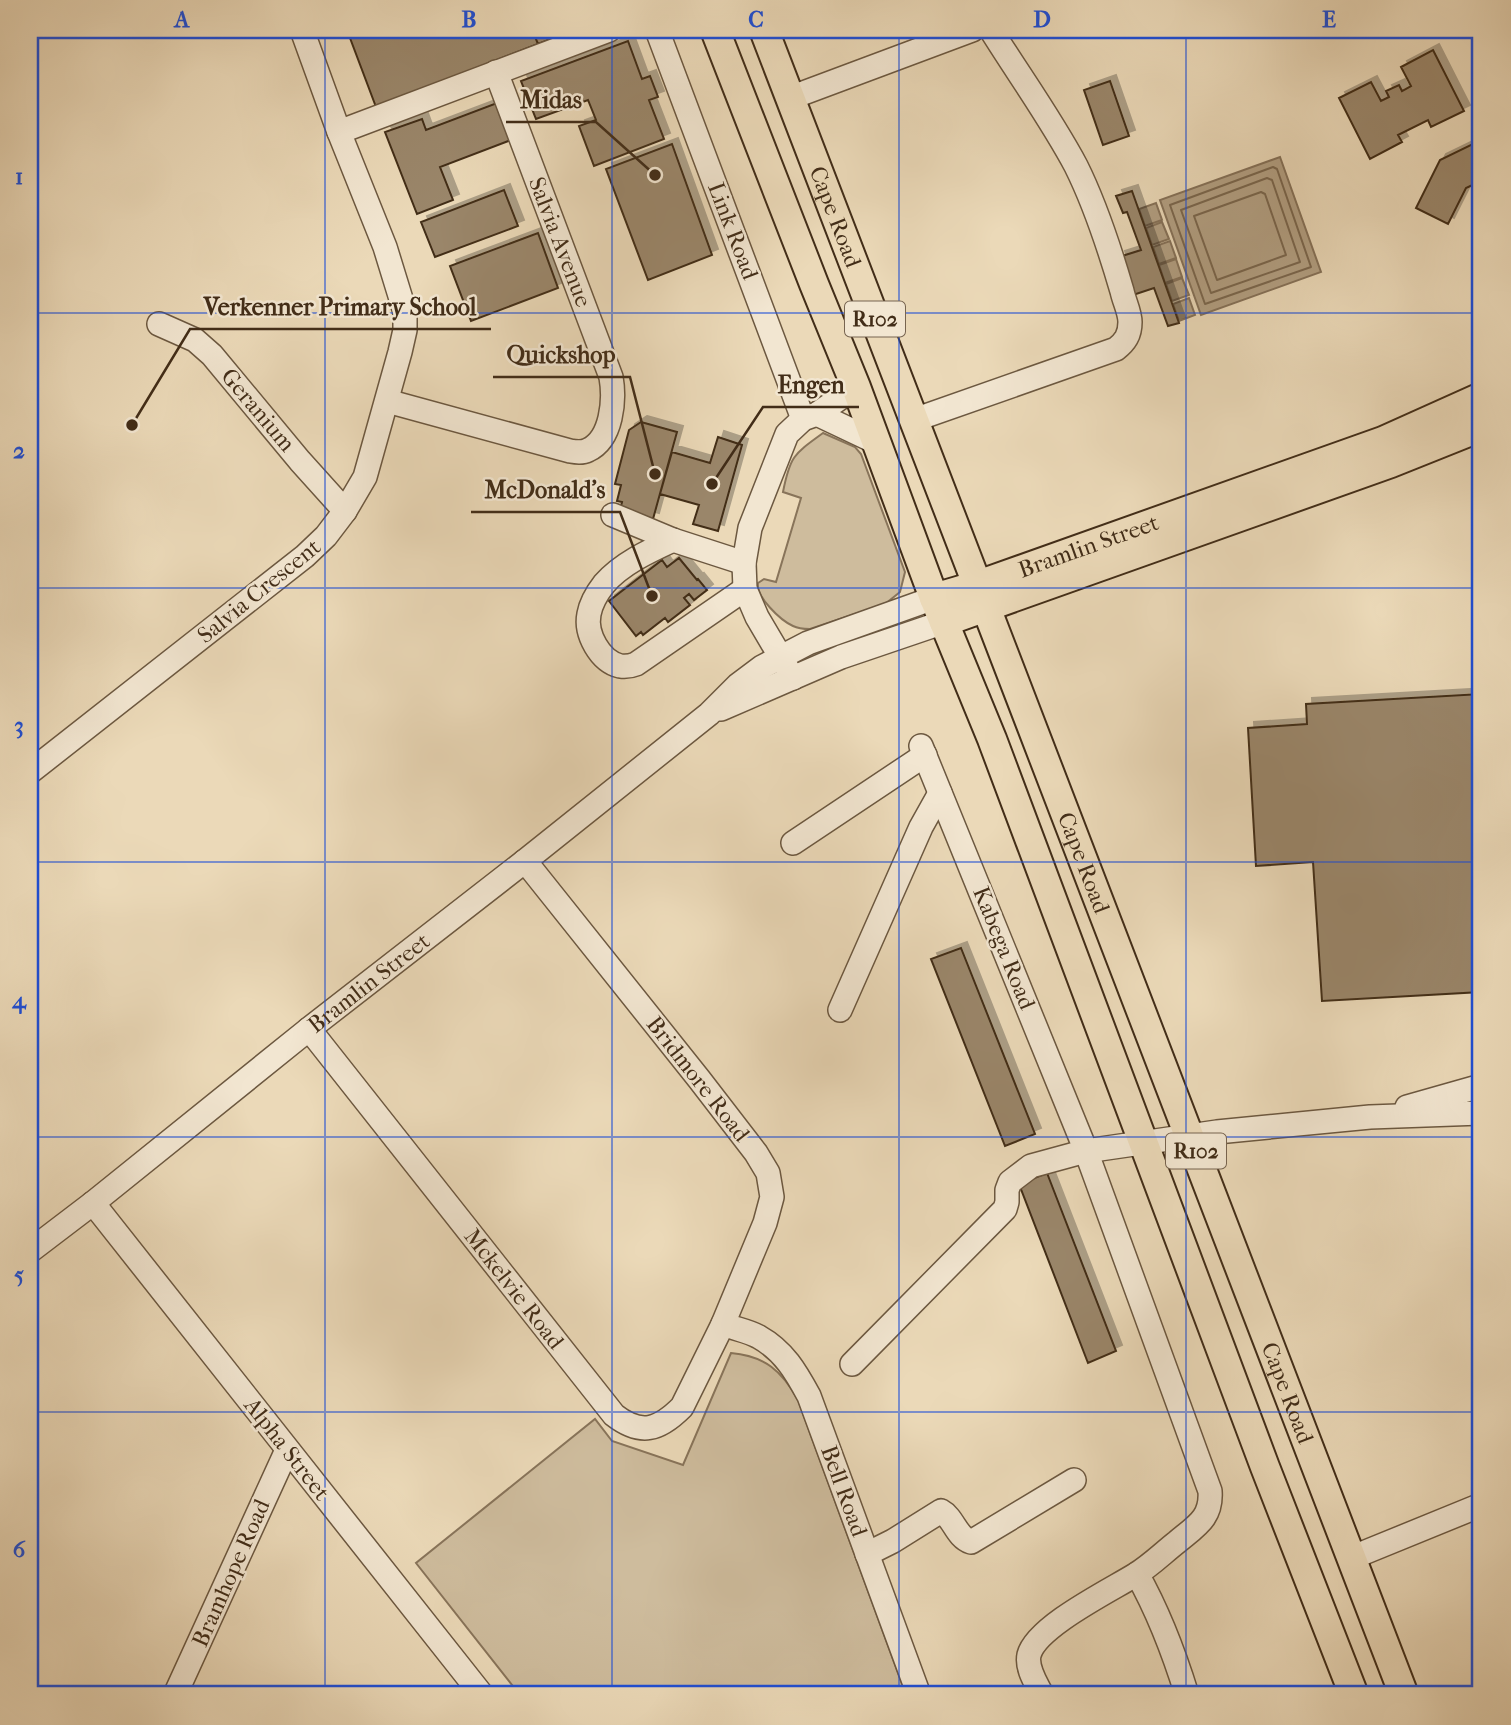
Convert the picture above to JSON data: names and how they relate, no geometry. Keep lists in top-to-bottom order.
{
  "streets": {
    "main road": ["Cape Road", "R102", "Bramlin Street"],
    "street": [
      "Link Road",
      "Salvia Avenue",
      "Geranium",
      "Salvia Crescent",
      "Kabega Road",
      "Bridmore Road",
      "Mckelvie Road",
      "Alpha Street",
      "Bell Road",
      "Bramhope Road"
    ]
  },
  "crossings": [
    ["Cape Road", "Bramlin Street"],
    ["Salvia Avenue", "Salvia Crescent"],
    ["Geranium", "Salvia Crescent"],
    ["Bramlin Street", "Bridmore Road"],
    ["Bramlin Street", "Mckelvie Road"],
    ["Bramlin Street", "Alpha Street"],
    ["Bridmore Road", "Mckelvie Road"],
    ["Bridmore Road", "Bell Road"],
    ["Mckelvie Road", "Bell Road"],
    ["Alpha Street", "Bramhope Road"]
  ],
  "places": [
    "Midas",
    "Verkenner Primary School",
    "Quickshop",
    "Engen",
    "McDonald's"
  ],
  "grid": {
    "columns": [
      "A",
      "B",
      "C",
      "D",
      "E"
    ],
    "rows": [
      "1",
      "2",
      "3",
      "4",
      "5",
      "6"
    ]
  }
}
